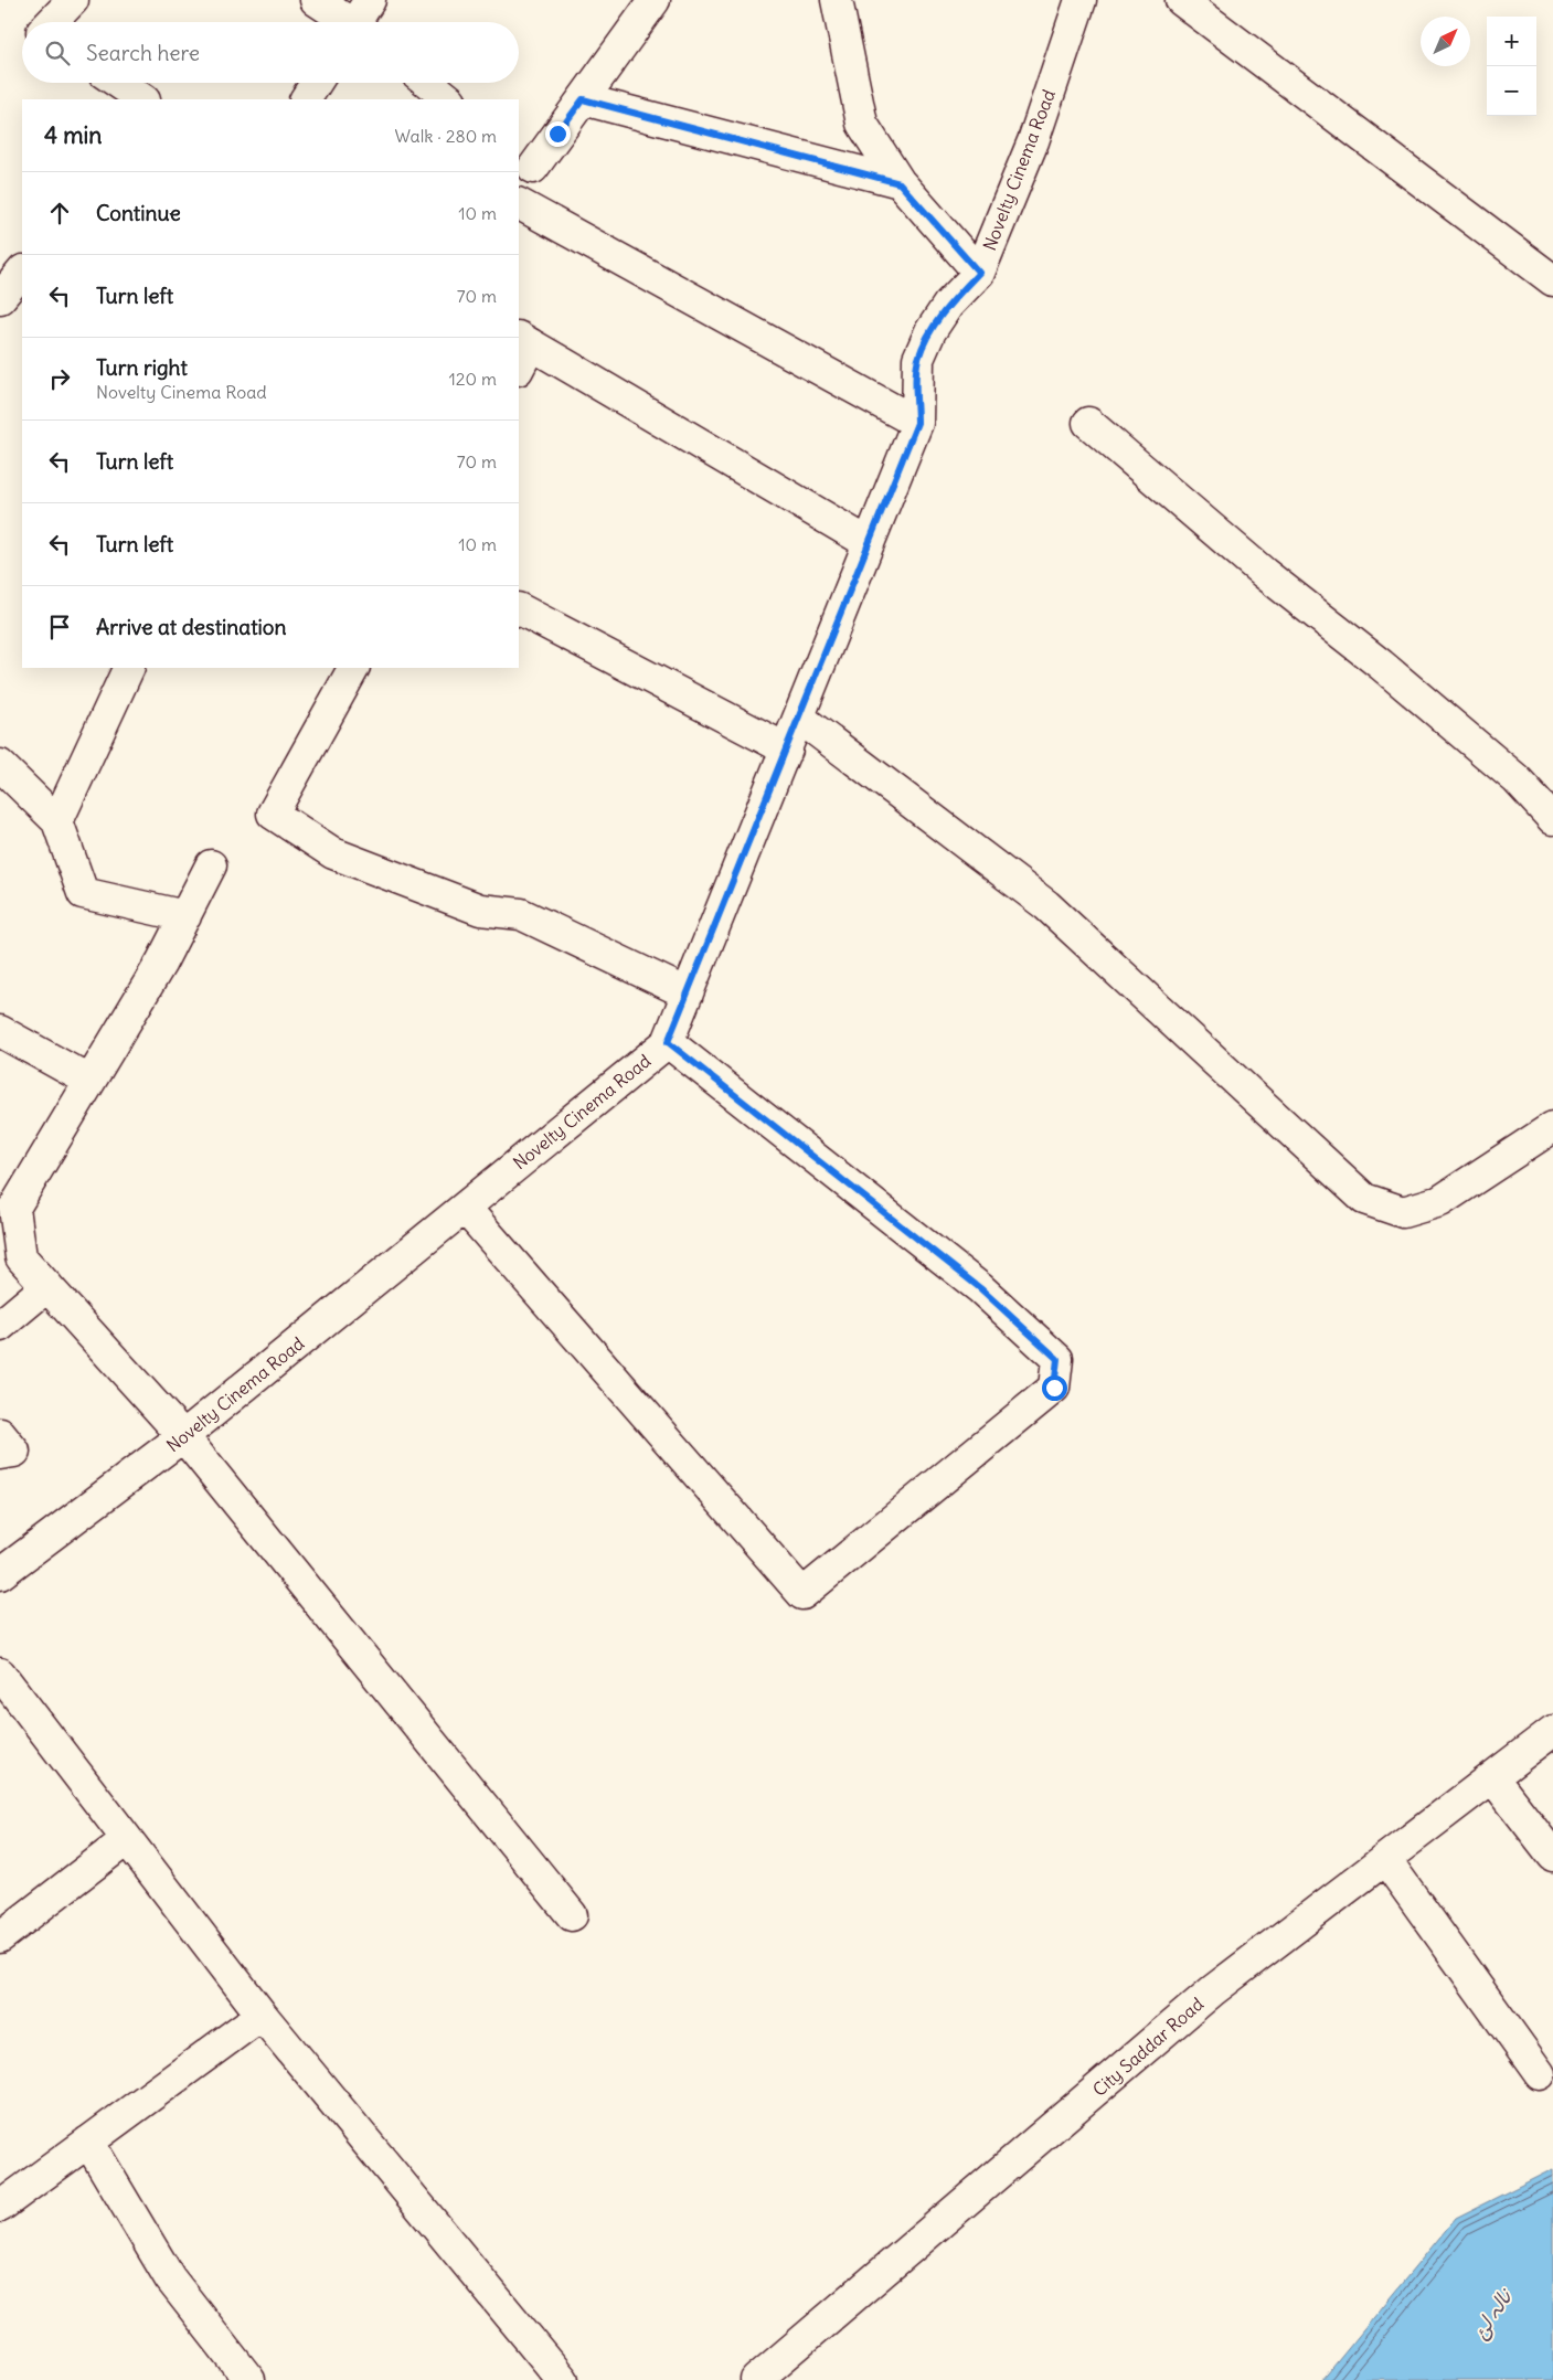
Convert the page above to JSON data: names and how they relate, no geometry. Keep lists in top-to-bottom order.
{
  "streets": {
    "street": ["Novelty Cinema Road", "City Saddar Road"]
  },
  "water": ["نالہ لئ"],
  "north": "top right",
  "page": {
    "map_buttons": ["+", "−"],
    "search": "Search here",
    "heading": ["4 min", "Walk · 280 m"],
    "list": [
      ["Continue", "10 m"],
      ["Turn left", "70 m"],
      ["Turn right", "Novelty Cinema Road", "120 m"],
      ["Turn left", "70 m"],
      ["Turn left", "10 m"],
      "Arrive at destination"
    ]
  }
}
